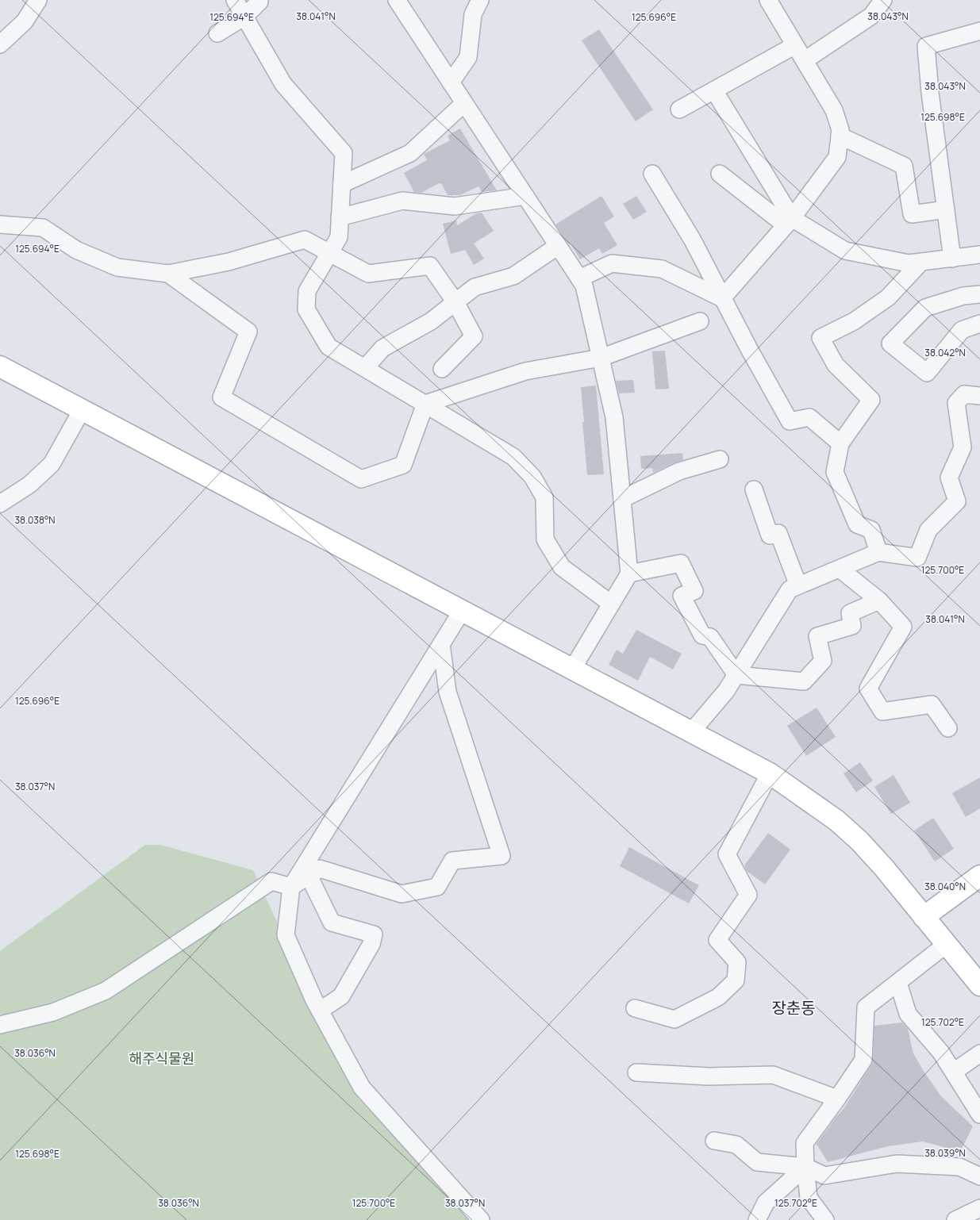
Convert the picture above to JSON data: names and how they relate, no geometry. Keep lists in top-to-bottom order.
{
  "districts": ["장춘동"],
  "parks": ["해주식물원"],
  "coordinates": [
    "38.041°N",
    "38.043°N",
    "125.696°E",
    "125.694°E",
    "125.698°E",
    "38.042°N",
    "38.038°N",
    "125.700°E",
    "38.037°N",
    "38.040°N",
    "125.702°E",
    "38.036°N",
    "38.039°N"
  ]
}
